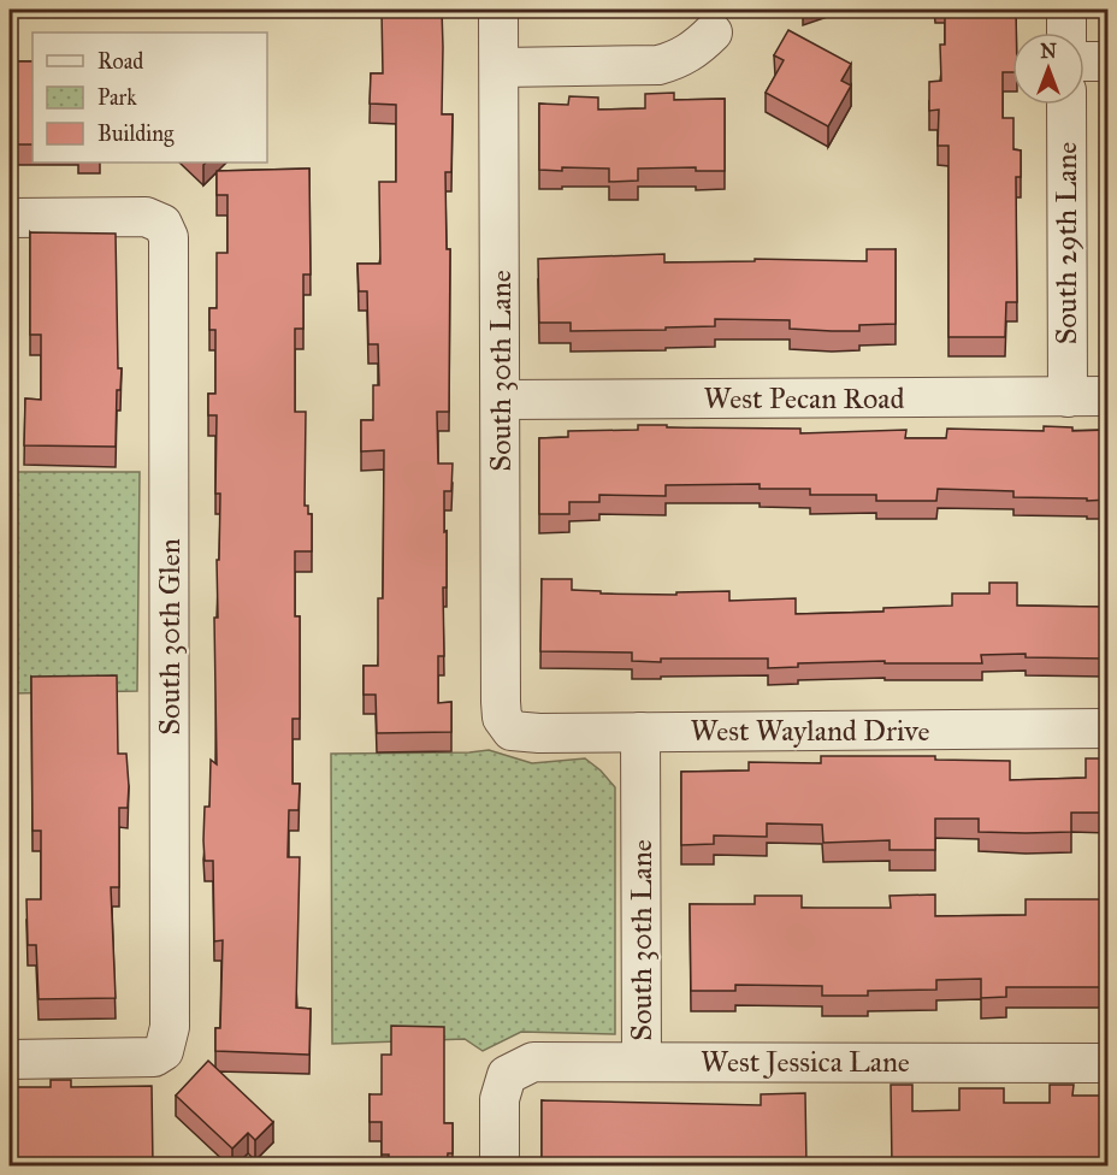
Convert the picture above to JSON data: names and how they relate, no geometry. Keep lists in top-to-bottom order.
{
  "streets": {
    "street": [
      "South 29th Lane",
      "South 30th Lane",
      "West Pecan Road",
      "South 30th Glen",
      "West Wayland Drive",
      "West Jessica Lane"
    ]
  },
  "crossings": [
    ["South 29th Lane", "West Pecan Road"],
    ["South 30th Lane", "West Pecan Road"],
    ["South 30th Lane", "West Wayland Drive"],
    ["South 30th Lane", "West Jessica Lane"]
  ],
  "legend": ["Road", "Park", "Building"],
  "north": "top"
}
